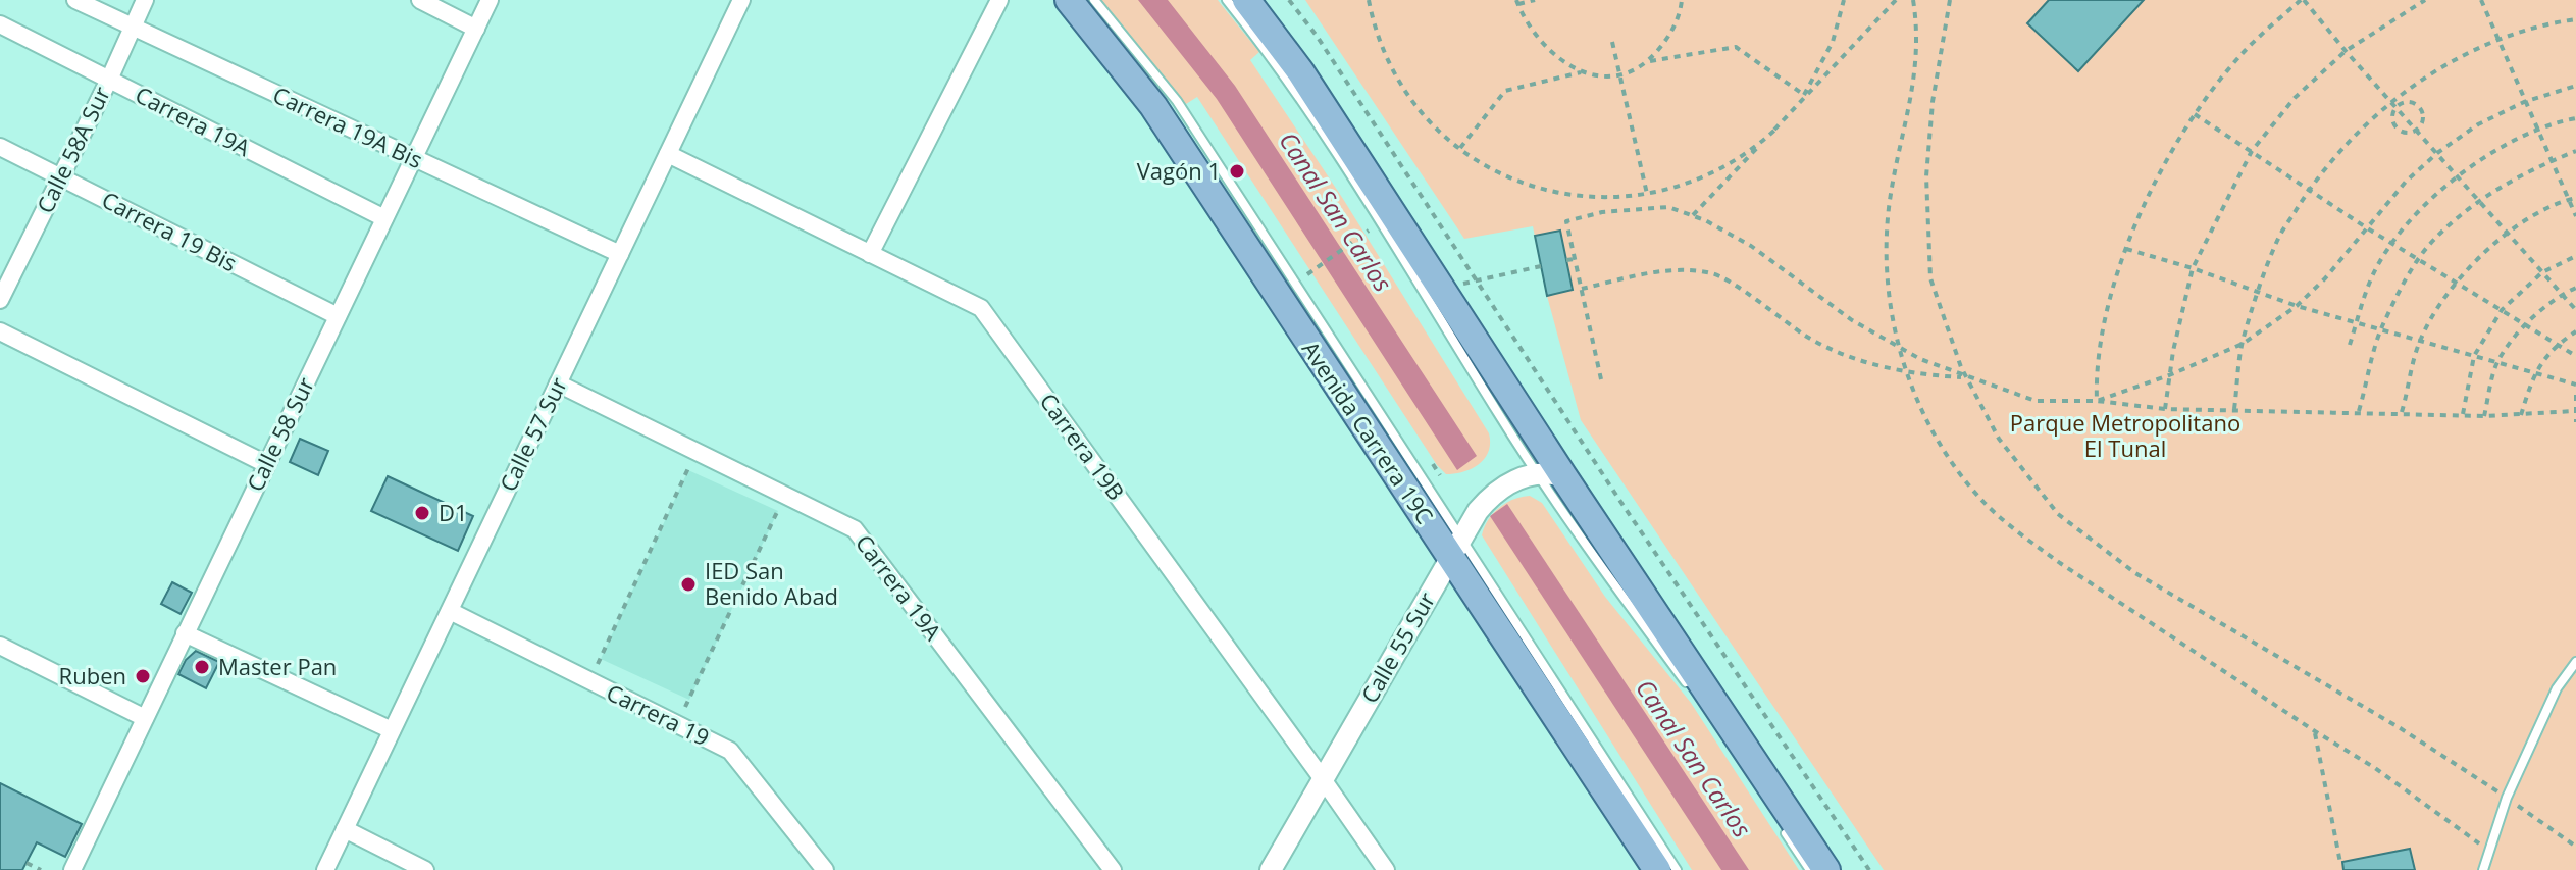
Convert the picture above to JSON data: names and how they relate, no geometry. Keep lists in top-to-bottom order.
{
  "streets": {
    "main road": ["Avenida Carrera 19C"],
    "street": [
      "Carrera 19A",
      "Carrera 19A Bis",
      "Calle 58A Sur",
      "Carrera 19 Bis",
      "Calle 58 Sur",
      "Calle 57 Sur",
      "Carrera 19B",
      "Calle 55 Sur",
      "Carrera 19"
    ]
  },
  "crossings": [
    ["Carrera 19A", "Calle 58A Sur"],
    ["Carrera 19A", "Calle 58 Sur"],
    ["Carrera 19A", "Calle 57 Sur"],
    ["Carrera 19A Bis", "Calle 58A Sur"],
    ["Carrera 19A Bis", "Calle 58 Sur"],
    ["Carrera 19A Bis", "Calle 57 Sur"],
    ["Calle 58A Sur", "Carrera 19 Bis"],
    ["Carrera 19 Bis", "Calle 58 Sur"],
    ["Avenida Carrera 19C", "Calle 55 Sur"],
    ["Calle 57 Sur", "Carrera 19B"],
    ["Calle 57 Sur", "Carrera 19"],
    ["Carrera 19B", "Calle 55 Sur"]
  ],
  "water": ["Canal San Carlos"],
  "parks": ["Parque Metropolitano El Tunal"],
  "places": [
    "Vagón 1",
    "D1",
    "IED San Benido Abad",
    "Master Pan",
    "Ruben"
  ]
}
